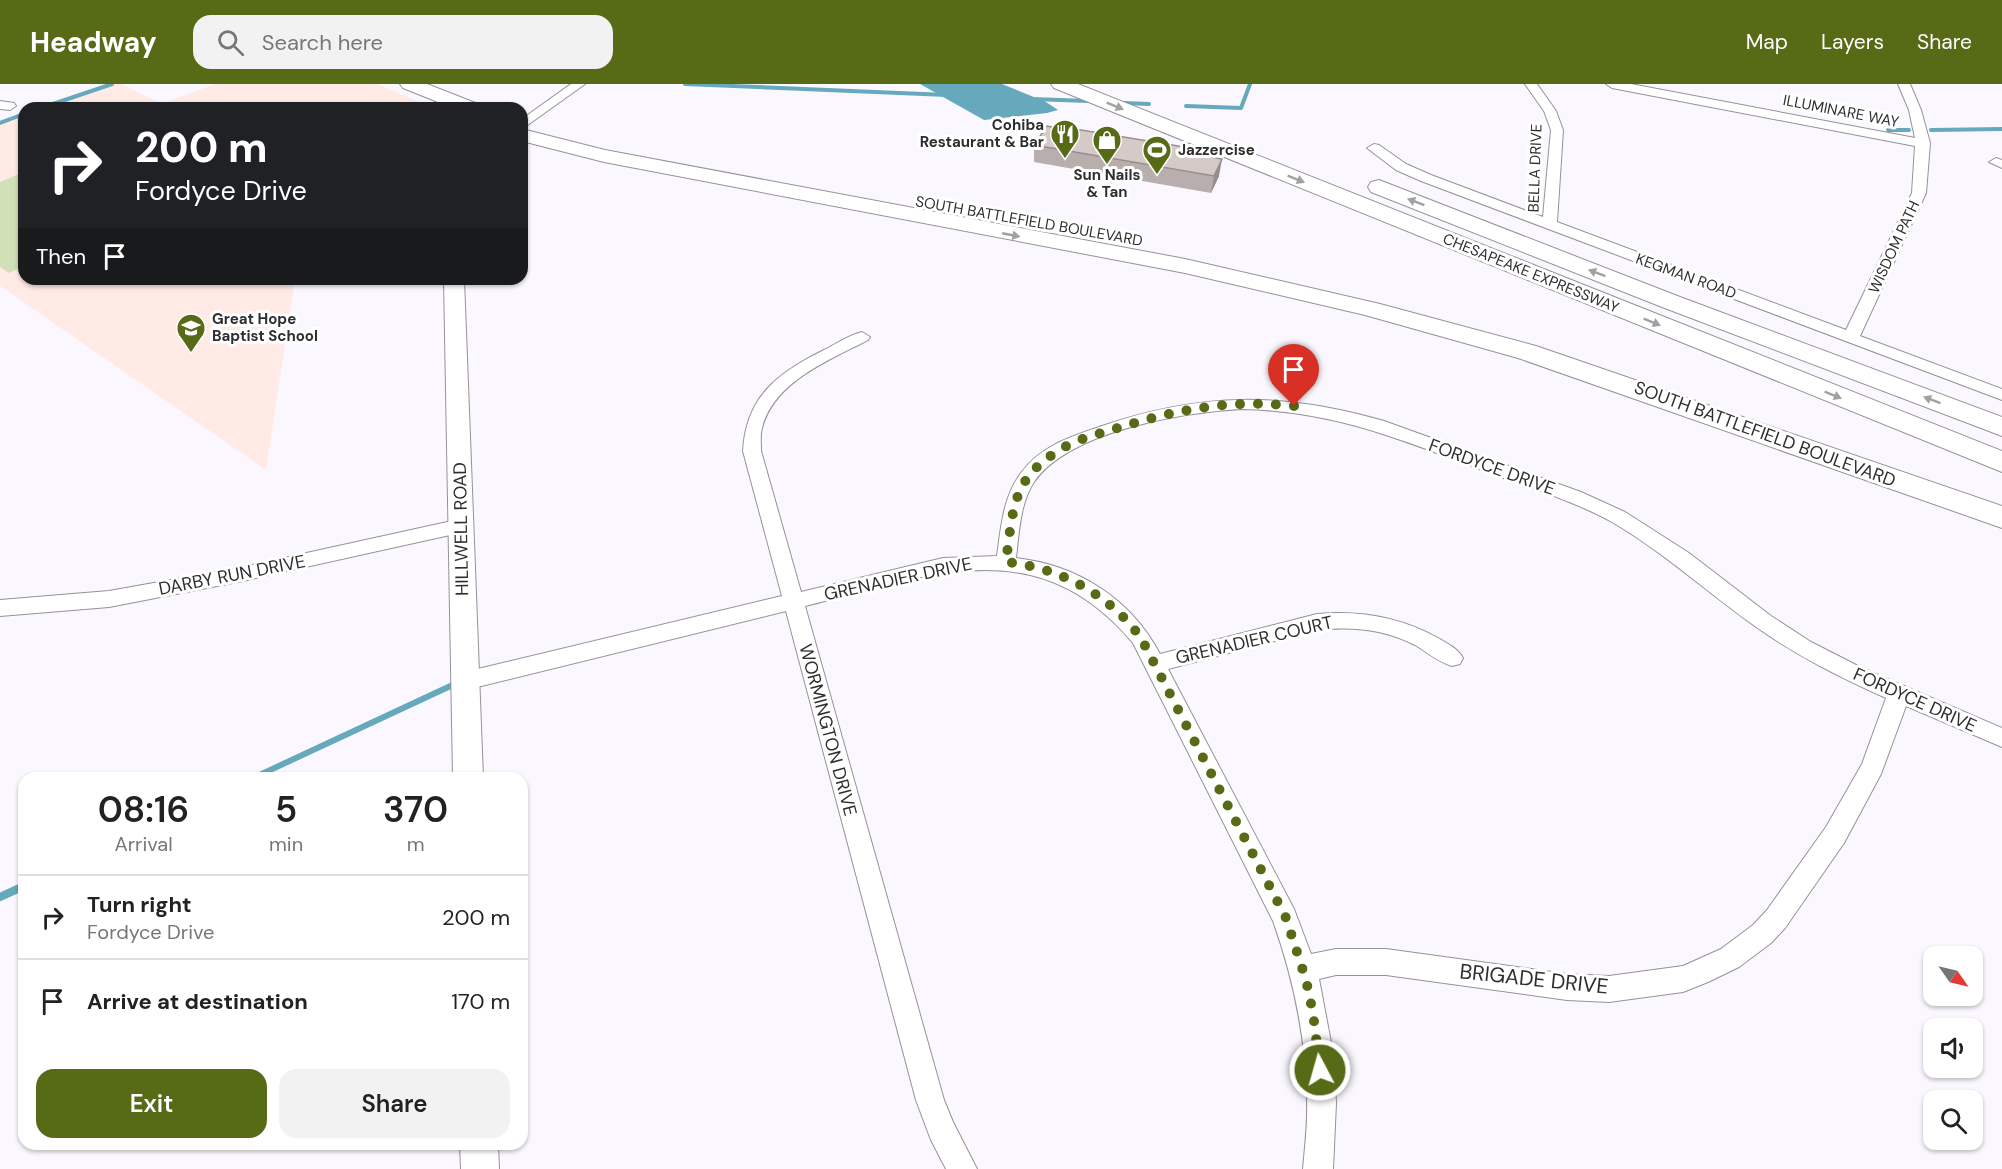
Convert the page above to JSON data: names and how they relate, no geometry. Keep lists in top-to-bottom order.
{
  "streets": {
    "main road": ["SOUTH BATTLEFIELD BOULEVARD", "CHESAPEAKE EXPRESSWAY"],
    "street": [
      "ILLUMINARE WAY",
      "BELLA DRIVE",
      "WISDOM PATH",
      "KEGMAN ROAD",
      "FORDYCE DRIVE",
      "HILLWELL ROAD",
      "DARBY RUN DRIVE",
      "GRENADIER DRIVE",
      "GRENADIER COURT",
      "WORMINGTON DRIVE",
      "BRIGADE DRIVE"
    ]
  },
  "crossings": [
    ["ILLUMINARE WAY", "WISDOM PATH"],
    ["BELLA DRIVE", "KEGMAN ROAD"],
    ["WISDOM PATH", "KEGMAN ROAD"],
    ["FORDYCE DRIVE", "GRENADIER DRIVE"],
    ["FORDYCE DRIVE", "BRIGADE DRIVE"],
    ["HILLWELL ROAD", "DARBY RUN DRIVE"],
    ["HILLWELL ROAD", "GRENADIER DRIVE"],
    ["GRENADIER DRIVE", "GRENADIER COURT"],
    ["GRENADIER DRIVE", "WORMINGTON DRIVE"],
    ["GRENADIER DRIVE", "BRIGADE DRIVE"]
  ],
  "places": {
    "restaurant": ["Cohiba Restaurant & Bar"],
    "shop": ["Sun Nails & Tan"],
    "sports": ["Jazzercise"],
    "school or university": ["Great Hope Baptist School"]
  },
  "north": "bottom right",
  "page": {
    "header": "Headway",
    "search": "Search here",
    "nav": ["Map", "Layers", "Share"],
    "turn": ["200 m", "Fordyce Drive"],
    "then": "Then",
    "eta": [
      "08:16",
      "Arrival",
      "5",
      "min",
      "370",
      "m"
    ],
    "list": [
      {
        "name": "Turn right",
        "note": "Fordyce Drive",
        "value": "200 m"
      },
      {
        "name": "Arrive at destination",
        "value": "170 m"
      }
    ],
    "buttons": ["Exit", "Share"]
  }
}
